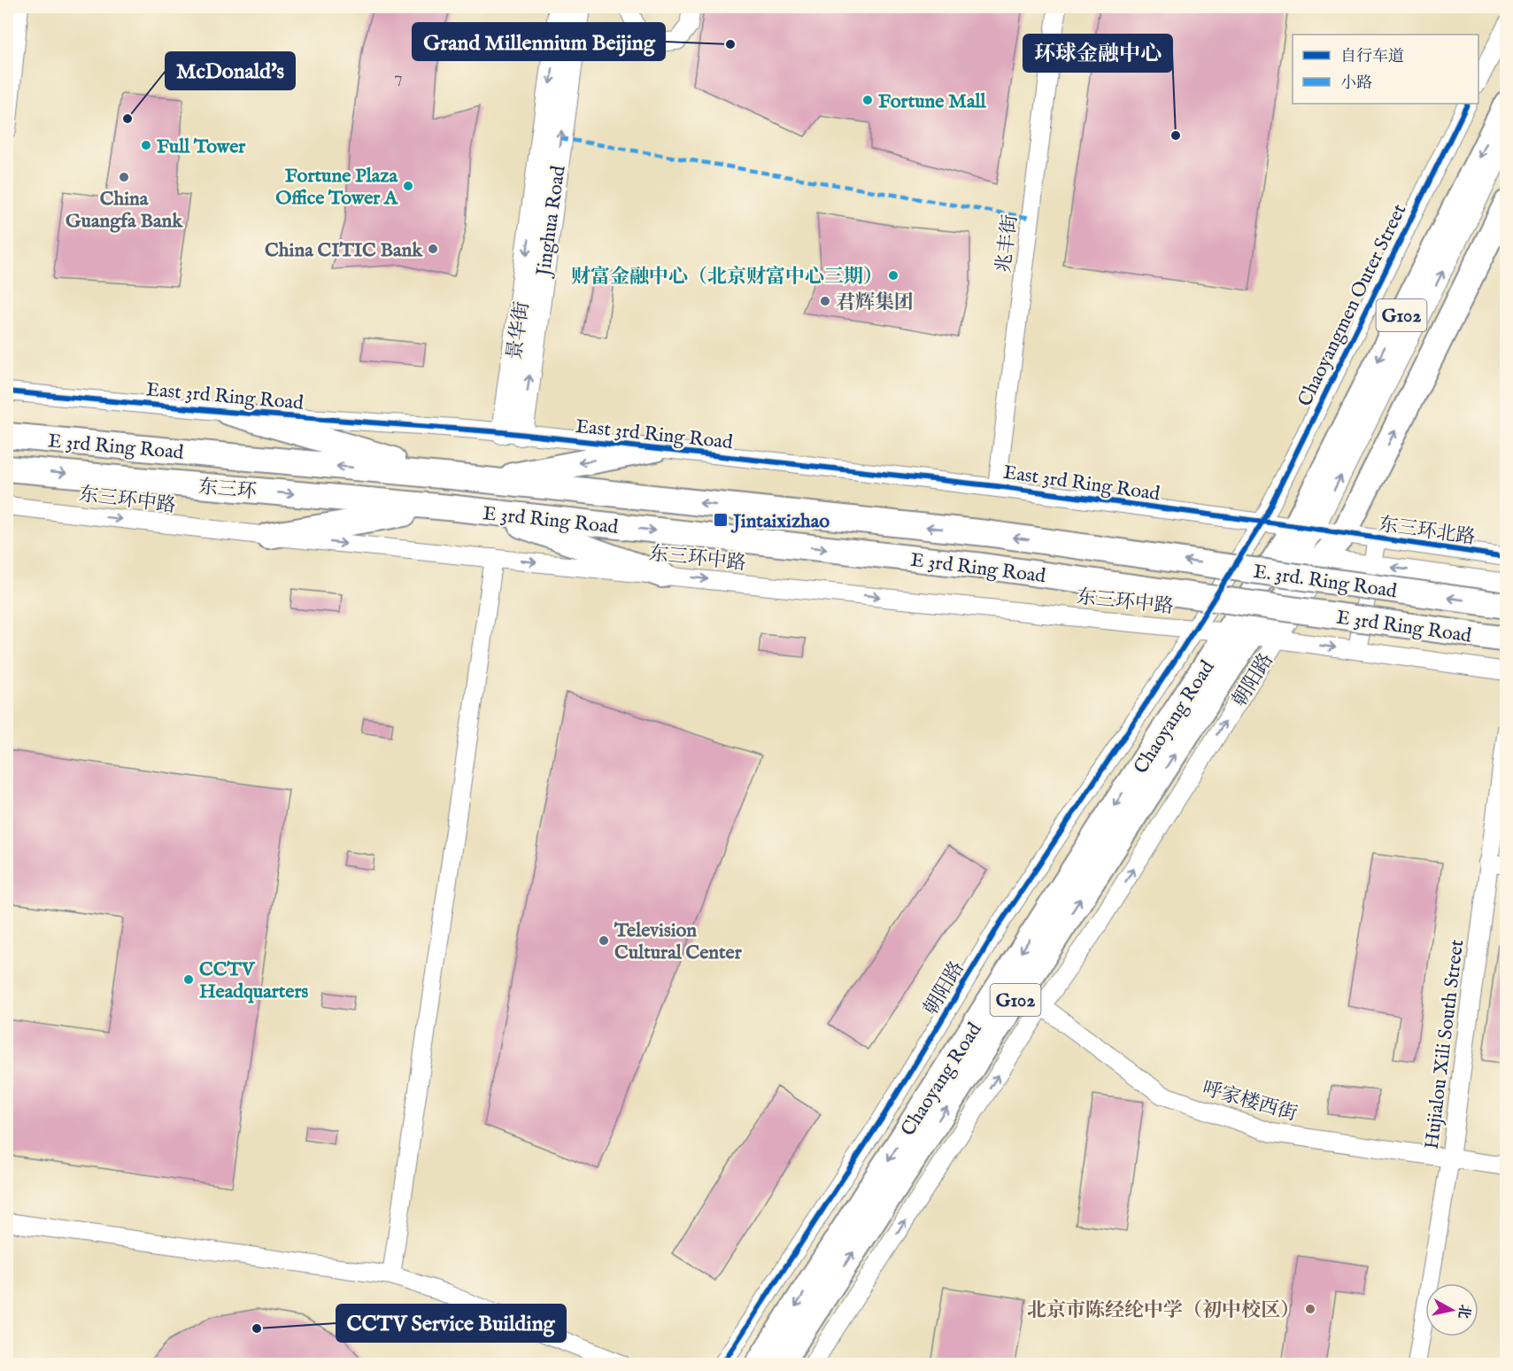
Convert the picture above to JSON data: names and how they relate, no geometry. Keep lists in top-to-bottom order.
{
  "streets": {
    "highway": [
      "G102",
      "E 3rd Ring Road",
      "东三环",
      "E. 3rd. Ring Road",
      "朝阳路",
      "Chaoyang Road"
    ],
    "main road": ["Jinghua Road", "景华街"],
    "street": [
      "兆丰街",
      "Chaoyangmen Outer Street",
      "East 3rd Ring Road",
      "东三环中路",
      "东三环北路",
      "Hujialou Xili South Street",
      "呼家楼西街"
    ]
  },
  "crossings": [
    ["Jinghua Road", "景华街"],
    ["Jinghua Road", "East 3rd Ring Road"],
    ["兆丰街", "East 3rd Ring Road"],
    ["Chaoyangmen Outer Street", "East 3rd Ring Road"],
    ["Chaoyangmen Outer Street", "朝阳路"],
    ["G102", "East 3rd Ring Road"],
    ["G102", "东三环中路"],
    ["G102", "东三环北路"],
    ["G102", "朝阳路"],
    ["G102", "Chaoyang Road"],
    ["景华街", "East 3rd Ring Road"],
    ["East 3rd Ring Road", "东三环北路"],
    ["E 3rd Ring Road", "东三环"],
    ["E 3rd Ring Road", "E. 3rd. Ring Road"],
    ["东三环中路", "朝阳路"],
    ["东三环中路", "Chaoyang Road"],
    ["朝阳路", "Chaoyang Road"],
    ["朝阳路", "呼家楼西街"],
    ["Hujialou Xili South Street", "呼家楼西街"]
  ],
  "one_way": [
    "Jinghua Road",
    "景华街",
    "东三环中路",
    "E. 3rd. Ring Road",
    "Chaoyang Road"
  ],
  "places": {
    "other": [
      "Grand Millennium Beijing",
      "Fortune Mall",
      "McDonald's",
      "环球金融中心",
      "Full Tower",
      "China Guangfa Bank",
      "Fortune Plaza Office Tower A",
      "China CITIC Bank",
      "财富金融中心（北京财富中心三期）",
      "君辉集团",
      "Television Cultural Center",
      "CCTV Headquarters",
      "北京市陈经纶中学（初中校区）",
      "CCTV Service Building"
    ],
    "transit": ["Jintaixizhao"]
  },
  "house_numbers": ["7"],
  "legend": ["自行车道", "小路"],
  "north": "right"
}
